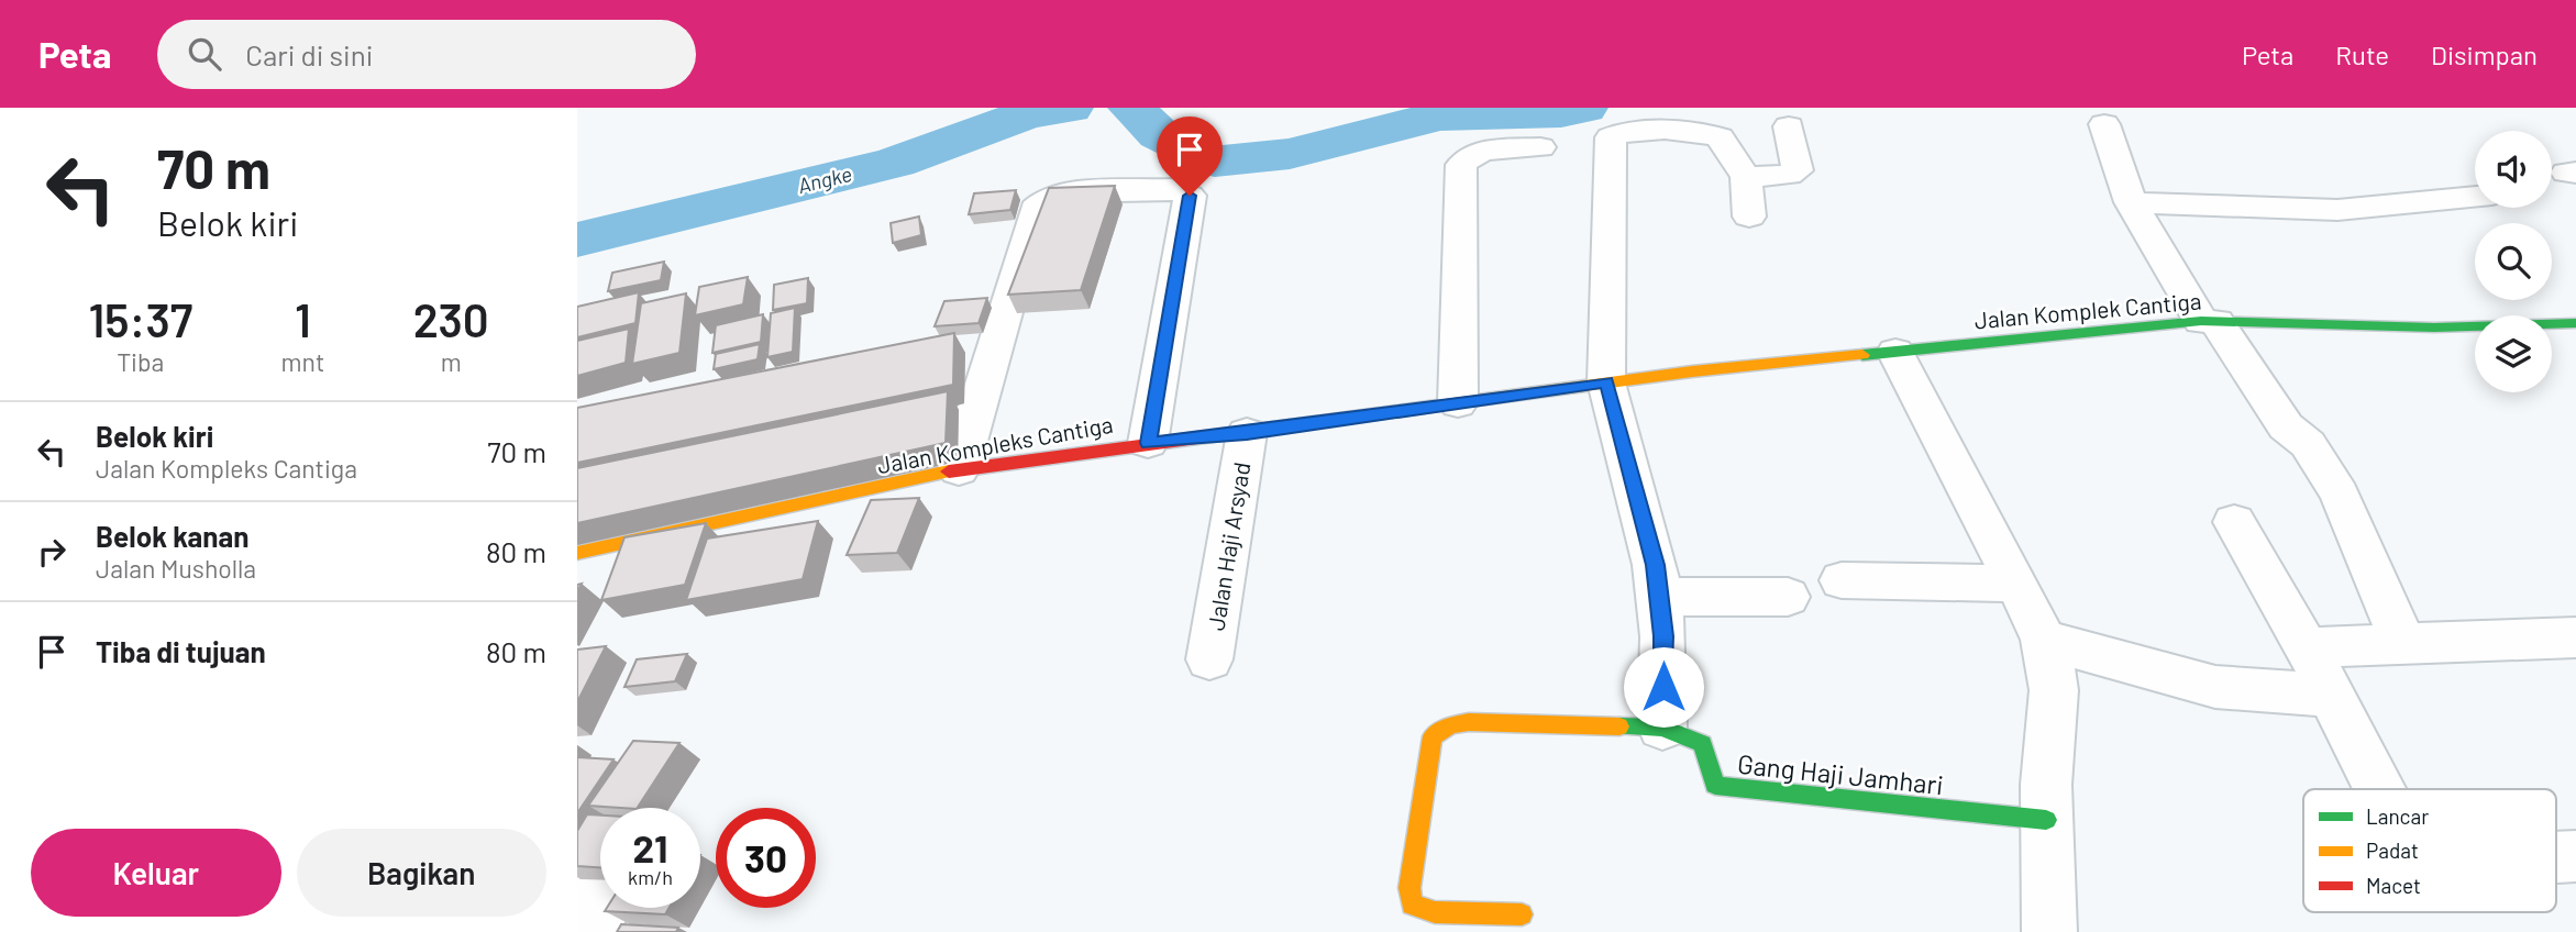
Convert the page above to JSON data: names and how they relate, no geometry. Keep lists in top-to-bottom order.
{
  "streets": {
    "street": [
      "Jalan Komplek Cantiga",
      "Jalan Kompleks Cantiga",
      "Jalan Haji Arsyad",
      "Gang Haji Jamhari"
    ]
  },
  "crossings": [
    ["Jalan Komplek Cantiga", "Jalan Kompleks Cantiga"],
    ["Jalan Kompleks Cantiga", "Jalan Haji Arsyad"]
  ],
  "water": ["Angke"],
  "legend": ["Lancar", "Padat", "Macet"],
  "page": {
    "header": "Peta",
    "search": "Cari di sini",
    "nav": ["Peta", "Rute", "Disimpan"],
    "turn": ["70 m", "Belok kiri"],
    "eta": [
      "15:37",
      "Tiba",
      "1",
      "mnt",
      "230",
      "m"
    ],
    "list": [
      {
        "name": "Belok kiri",
        "note": "Jalan Kompleks Cantiga",
        "value": "70 m"
      },
      {
        "name": "Belok kanan",
        "note": "Jalan Musholla",
        "value": "80 m"
      },
      {
        "name": "Tiba di tujuan",
        "value": "80 m"
      }
    ],
    "speed": "21 km/h",
    "limit": "30",
    "buttons": ["Keluar", "Bagikan"]
  }
}
